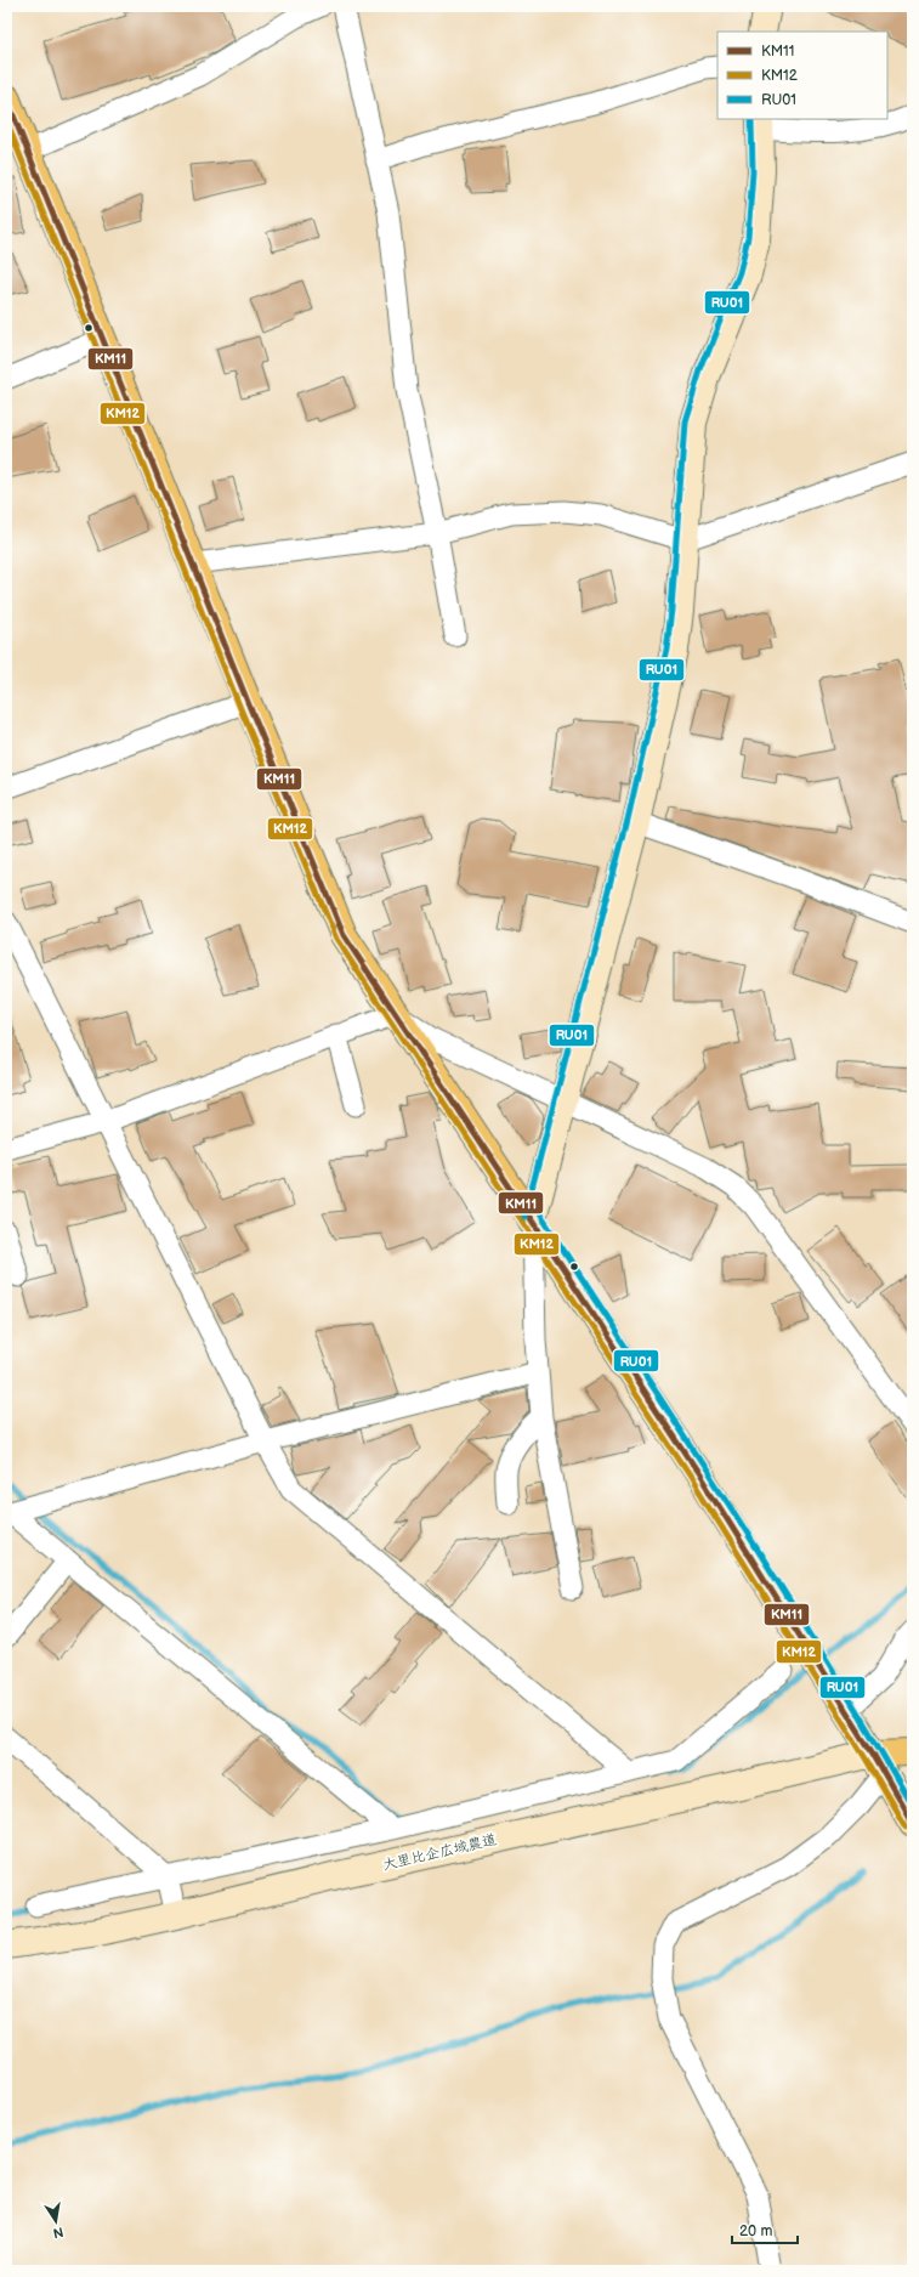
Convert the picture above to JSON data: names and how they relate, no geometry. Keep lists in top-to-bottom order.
{
  "streets": {
    "street": ["大里比企広域農道"]
  },
  "lines": ["transit line KM11", "transit line RU01", "transit line KM12"],
  "legend": ["KM11", "KM12", "RU01"],
  "scale_bar": "20 m",
  "north": "bottom"
}
